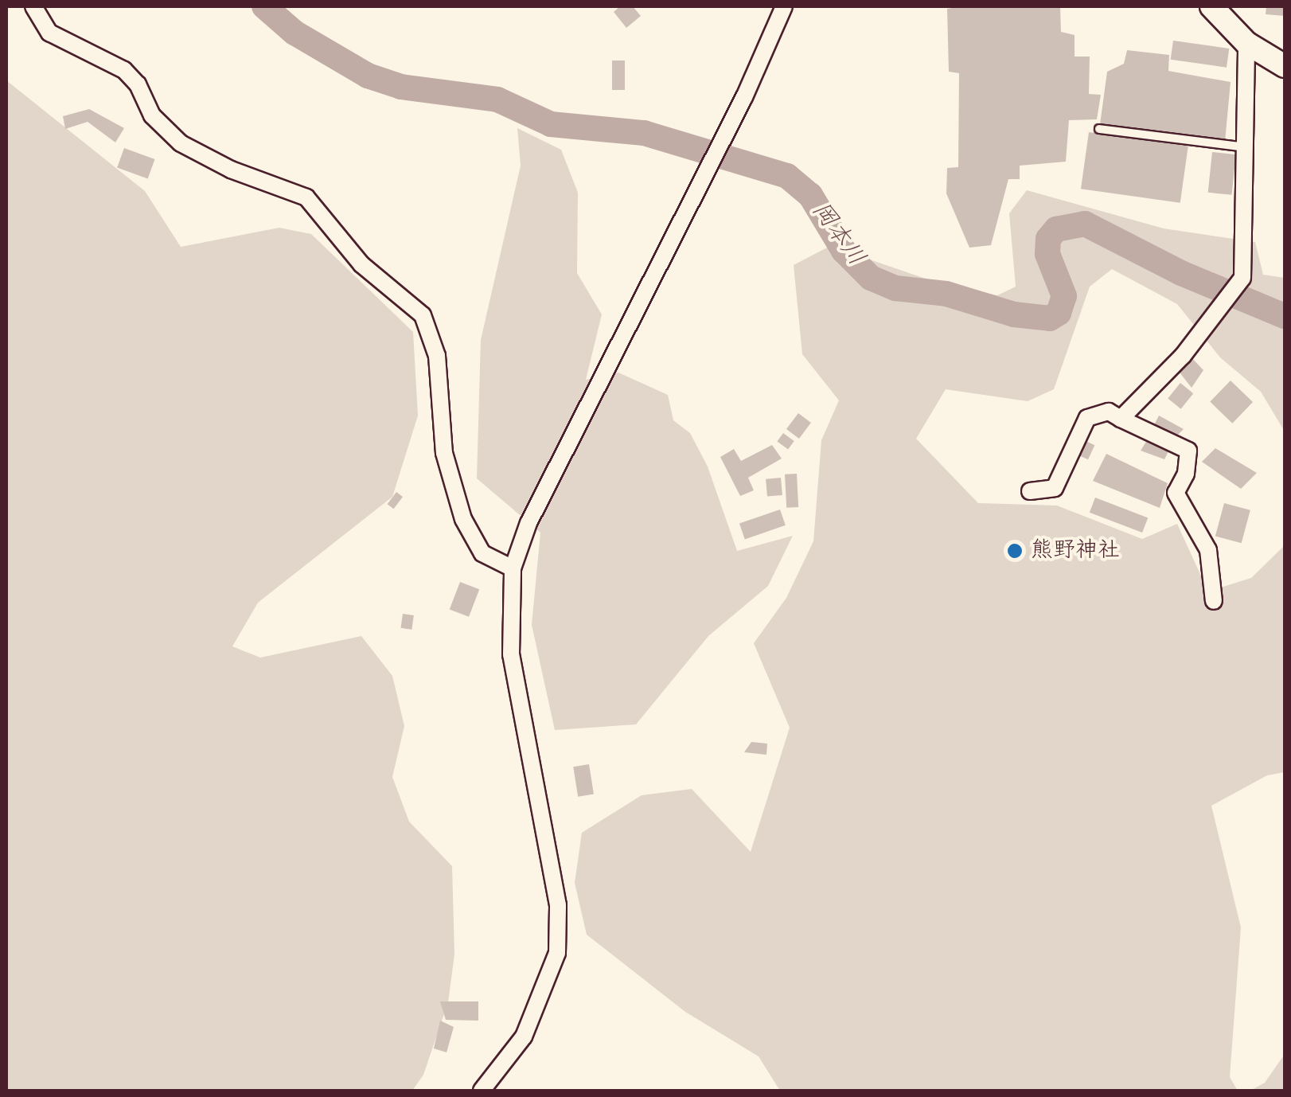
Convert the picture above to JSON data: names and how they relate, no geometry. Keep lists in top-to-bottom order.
{
  "water": ["岡本川"],
  "places": ["熊野神社"]
}
